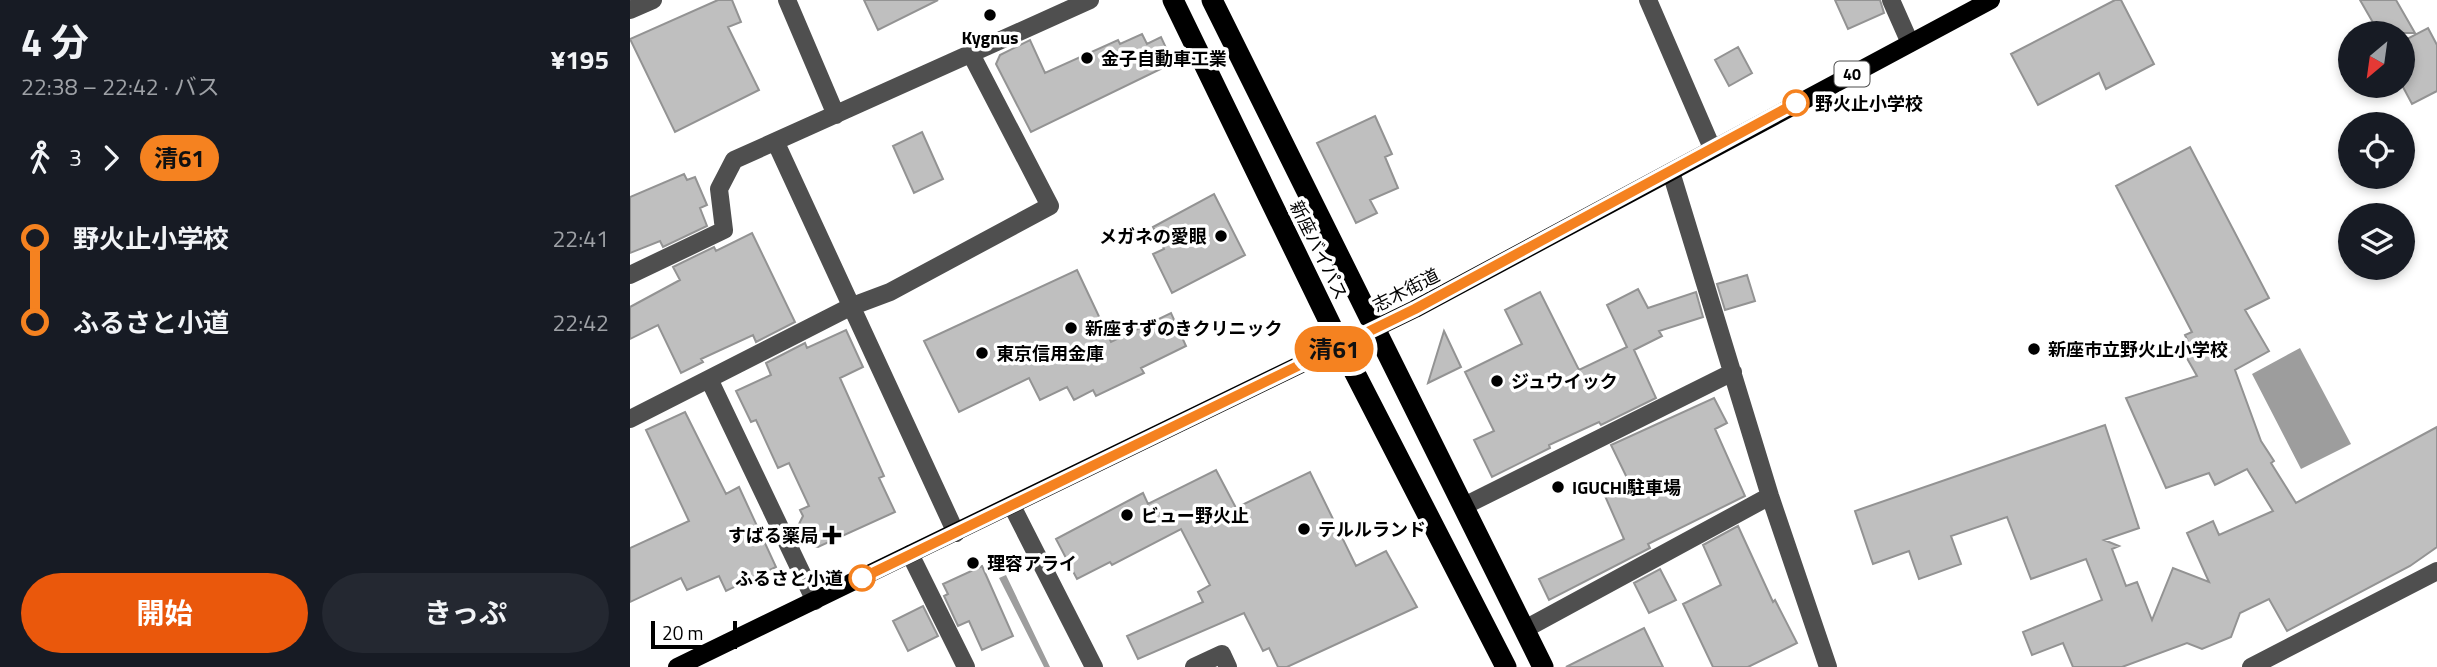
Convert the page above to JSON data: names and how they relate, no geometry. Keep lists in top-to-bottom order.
{
  "streets": {
    "highway": ["新座バイパス"],
    "main road": ["40", "志木街道"]
  },
  "crossings": [
    ["新座バイパス", "志木街道"]
  ],
  "places": {
    "other": [
      "Kygnus",
      "金子自動車工業",
      "野火止小学校",
      "メガネの愛眼",
      "新座すずのきクリニック",
      "新座市立野火止小学校",
      "東京信用金庫",
      "ジュウイック",
      "IGUCHI駐車場",
      "ビュー野火止",
      "テルルランド",
      "理容アライ",
      "ふるさと小道"
    ],
    "health": ["すばる薬局"]
  },
  "lines": ["bus line 清61"],
  "scale_bar": "20 m",
  "north": "bottom left",
  "page": {
    "heading": ["4 分", "22:38 – 22:42 · バス", "¥195"],
    "on_map": "清61",
    "legs": ["3", "清61"],
    "list": [
      {
        "name": "野火止小学校",
        "value": "22:41"
      },
      {
        "name": "ふるさと小道",
        "value": "22:42"
      }
    ],
    "buttons": ["開始", "きっぷ"],
    "scale": "20 m"
  }
}
